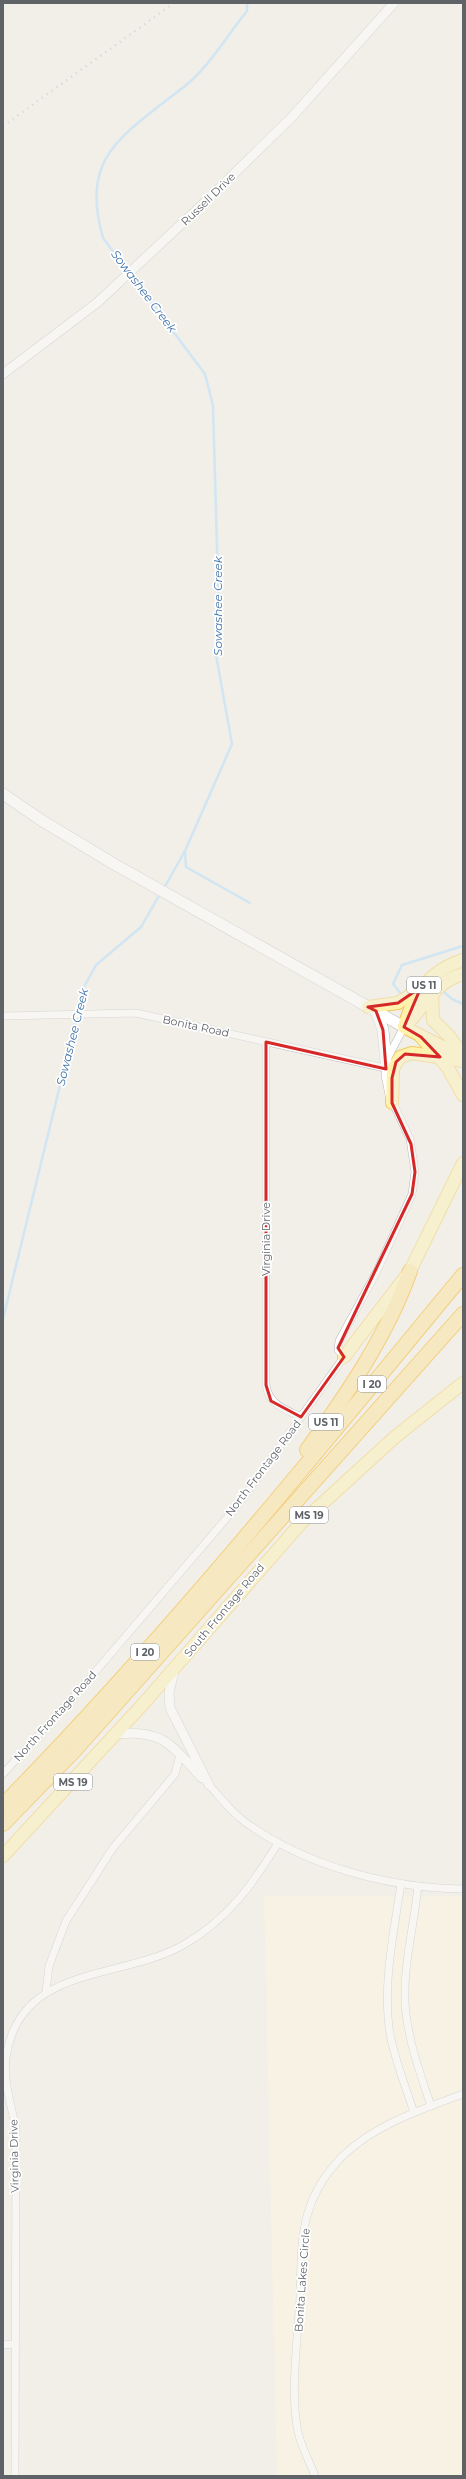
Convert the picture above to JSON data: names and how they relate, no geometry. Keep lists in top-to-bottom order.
{
  "streets": {
    "highway": ["US 11", "I 20"],
    "main road": ["MS 19", "South Frontage Road"],
    "street": [
      "Russell Drive",
      "Bonita Road",
      "Virginia Drive",
      "North Frontage Road",
      "Bonita Lakes Circle"
    ]
  },
  "crossings": [
    ["US 11", "I 20"],
    ["Bonita Road", "Virginia Drive"],
    ["Virginia Drive", "North Frontage Road"]
  ],
  "water": ["Sowashee Creek"]
}
